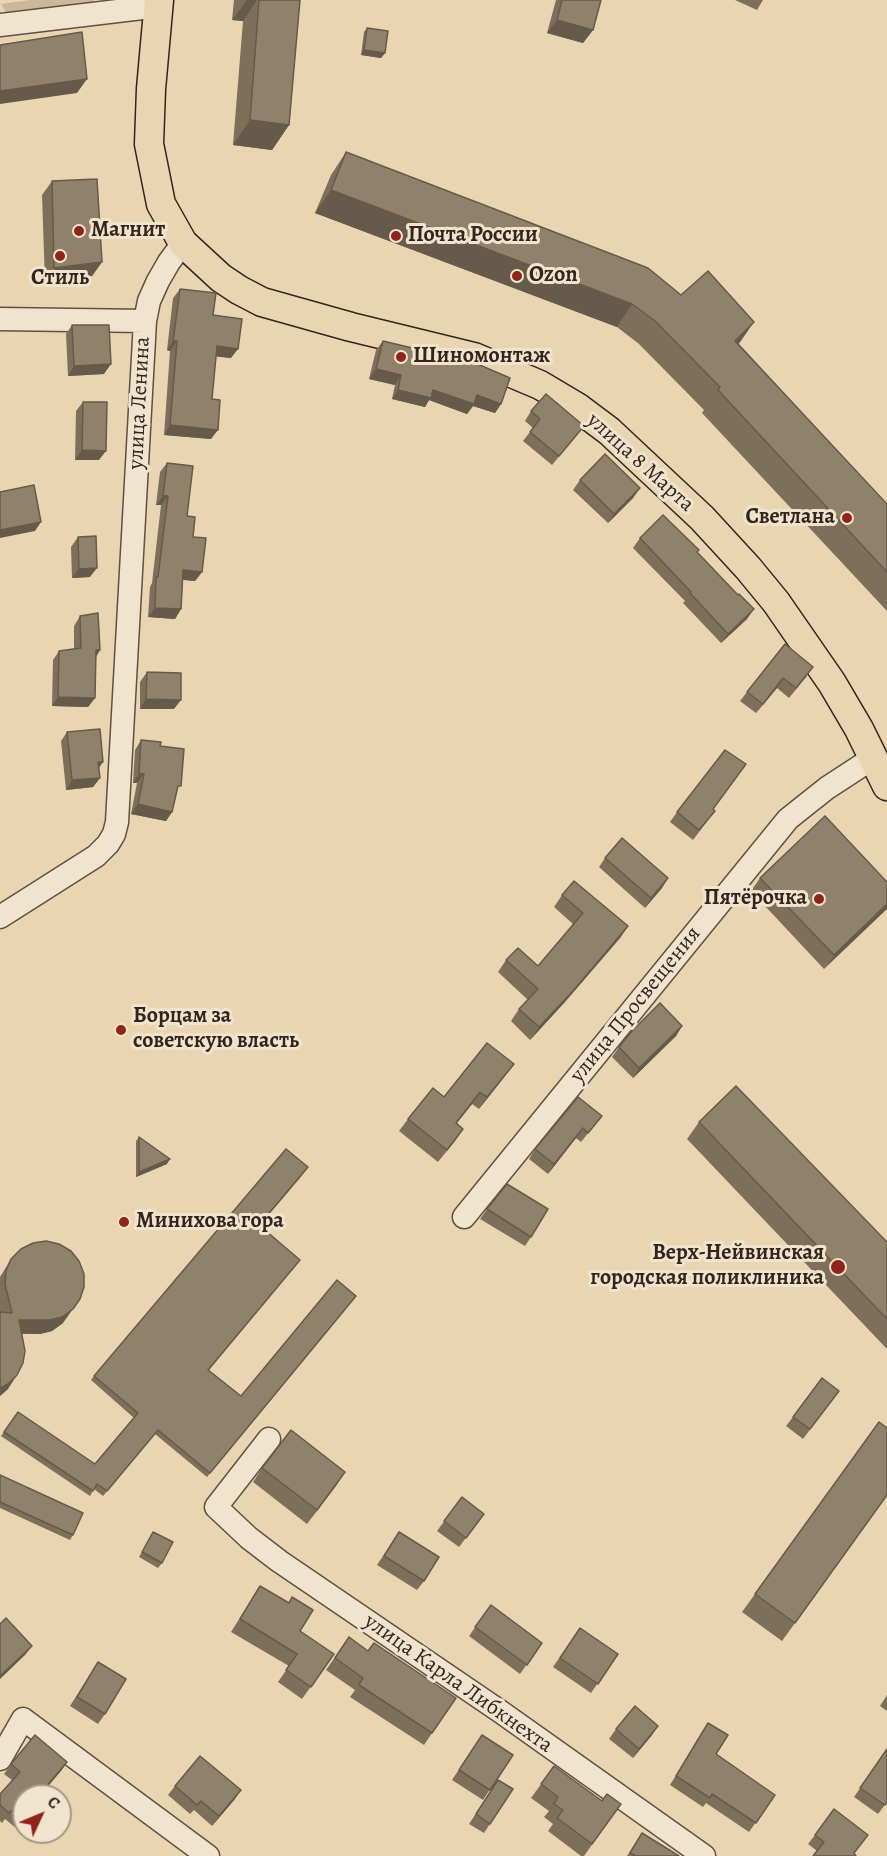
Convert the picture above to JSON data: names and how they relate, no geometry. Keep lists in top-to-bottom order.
{
  "streets": {
    "main road": ["улица 8 Марта"],
    "street": ["улица Ленина", "улица Просвещения", "улица Карла Либкнехта"]
  },
  "crossings": [
    ["улица Ленина", "улица 8 Марта"],
    ["улица 8 Марта", "улица Просвещения"]
  ],
  "places": [
    "Магнит",
    "Почта России",
    "Стиль",
    "Ozon",
    "Шиномонтаж",
    "Светлана",
    "Пятёрочка",
    "Борцам за советскую власть",
    "Минихова гора",
    "Верх-Нейвинская городская поликлиника"
  ],
  "north": "top right"
}
